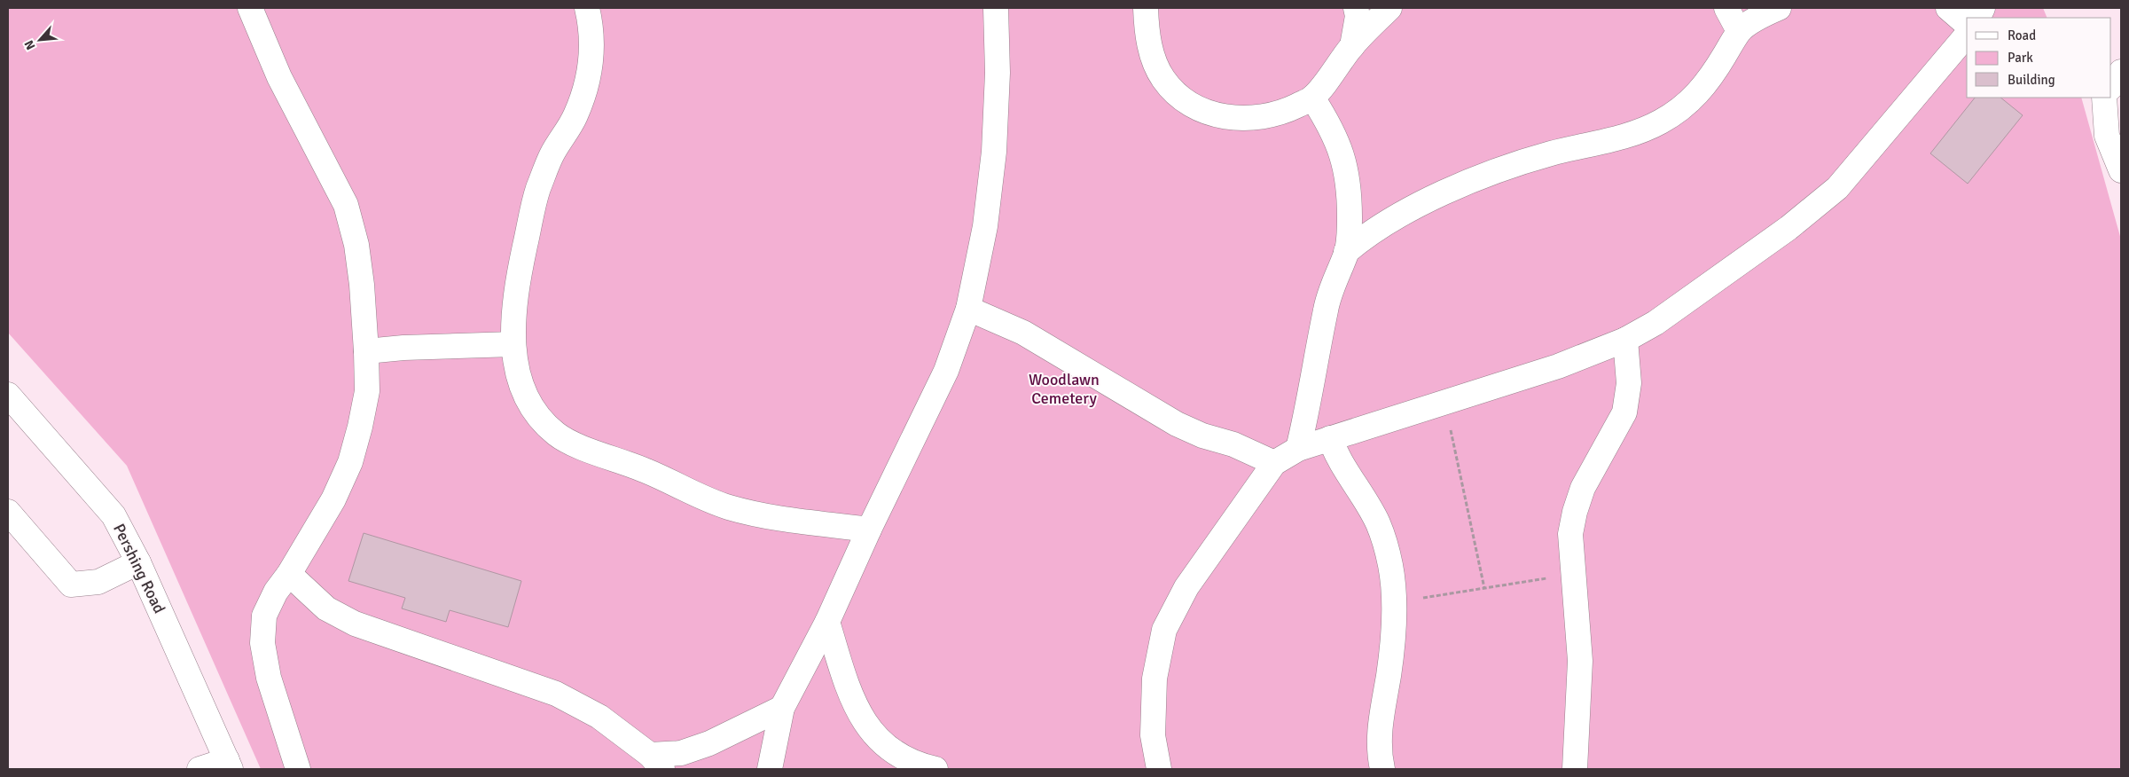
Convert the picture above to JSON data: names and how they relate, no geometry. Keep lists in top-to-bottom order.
{
  "streets": {
    "street": ["Pershing Road"]
  },
  "parks": ["Woodlawn Cemetery"],
  "legend": ["Road", "Park", "Building"],
  "north": "bottom left"
}
